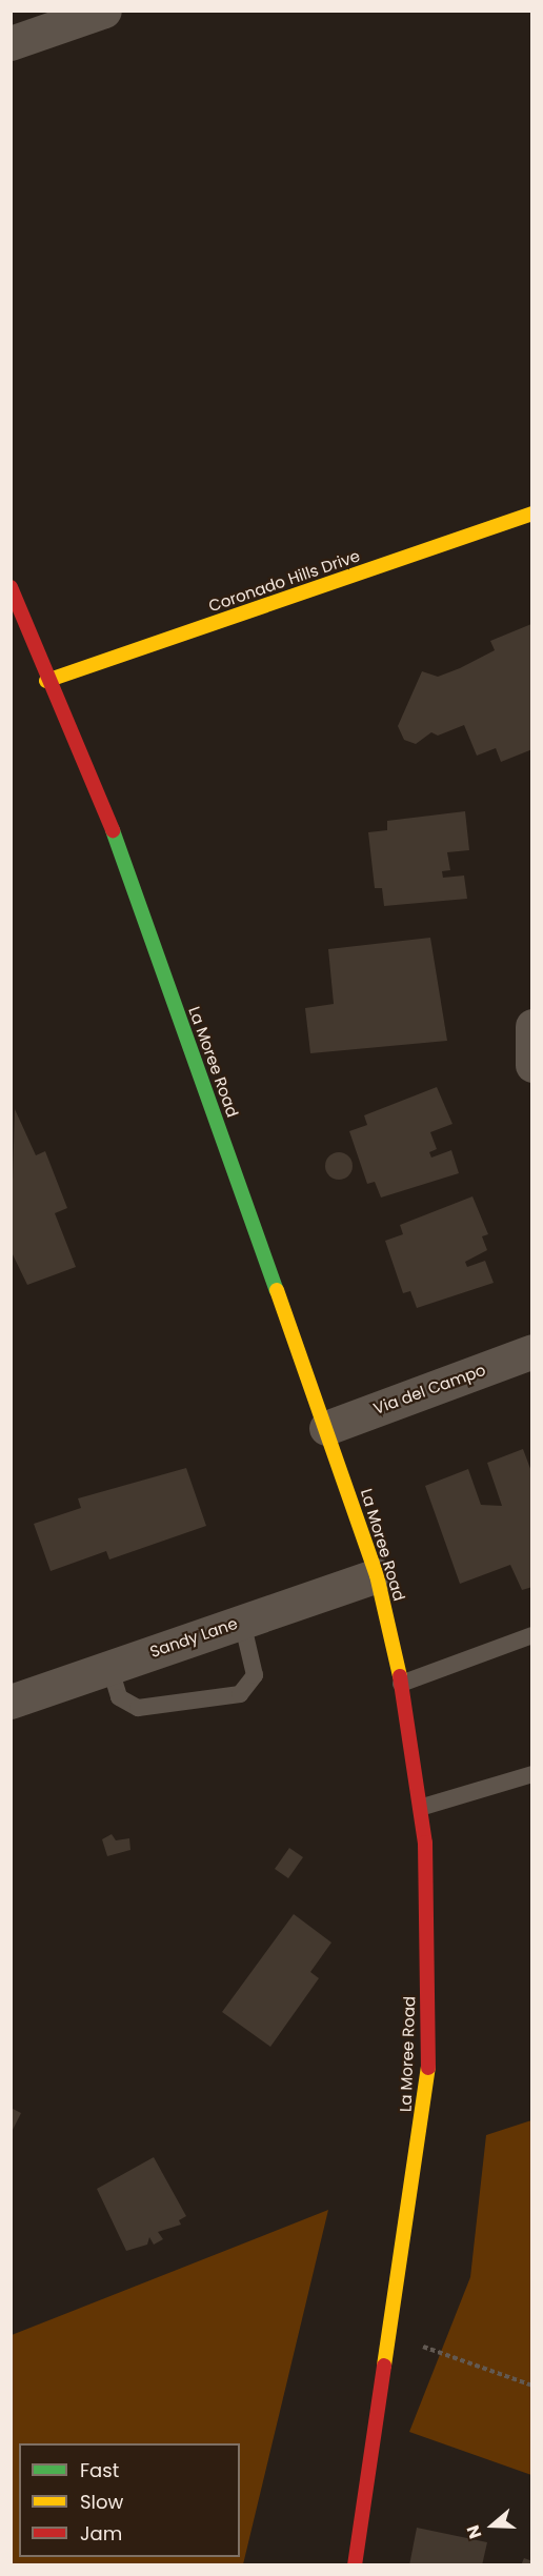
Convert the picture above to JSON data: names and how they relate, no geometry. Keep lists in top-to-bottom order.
{
  "streets": {
    "street": [
      "Coronado Hills Drive",
      "La Moree Road",
      "Via del Campo",
      "Sandy Lane"
    ]
  },
  "crossings": [
    ["Coronado Hills Drive", "La Moree Road"],
    ["La Moree Road", "Via del Campo"],
    ["La Moree Road", "Sandy Lane"]
  ],
  "legend": ["Fast", "Slow", "Jam"],
  "north": "left"
}
